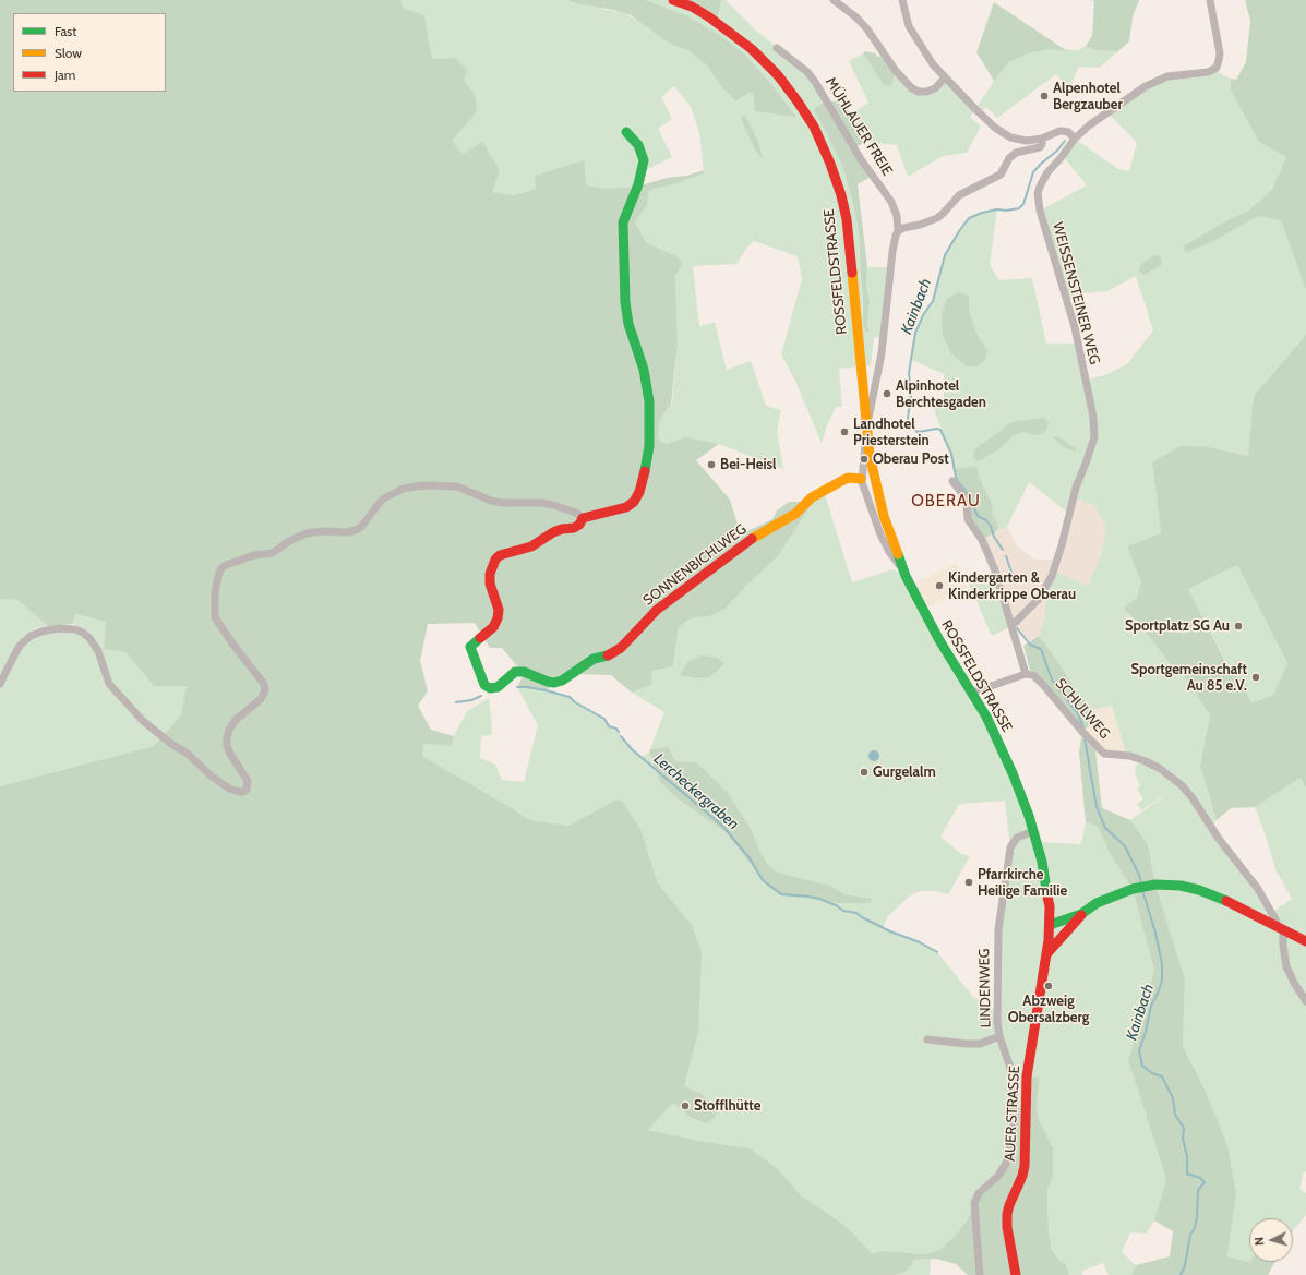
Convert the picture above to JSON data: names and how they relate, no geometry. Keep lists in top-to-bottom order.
{
  "streets": {
    "main road": ["ROSSFELDSTRASSE", "SONNENBICHLWEG", "AUER STRASSE"],
    "street": [
      "MÜHLAUER FREIE",
      "WEISSENSTEINER WEG",
      "SCHULWEG",
      "LINDENWEG"
    ]
  },
  "crossings": [
    ["MÜHLAUER FREIE", "ROSSFELDSTRASSE"],
    ["ROSSFELDSTRASSE", "SONNENBICHLWEG"],
    ["ROSSFELDSTRASSE", "LINDENWEG"],
    ["ROSSFELDSTRASSE", "AUER STRASSE"]
  ],
  "districts": ["OBERAU"],
  "water": ["Kainbach", "Lercheckergraben"],
  "places": [
    "Alpenhotel Bergzauber",
    "Alpinhotel Berchtesgaden",
    "Landhotel Priesterstein",
    "Oberau Post",
    "Bei-Heisl",
    "Kindergarten & Kinderkrippe Oberau",
    "Sportplatz SG Au",
    "Sportgemeinschaft Au 85 e.V.",
    "Gurgelalm",
    "Pfarrkirche Heilige Familie",
    "Abzweig Obersalzberg",
    "Stofflhütte"
  ],
  "legend": ["Fast", "Slow", "Jam"],
  "north": "left"
}
